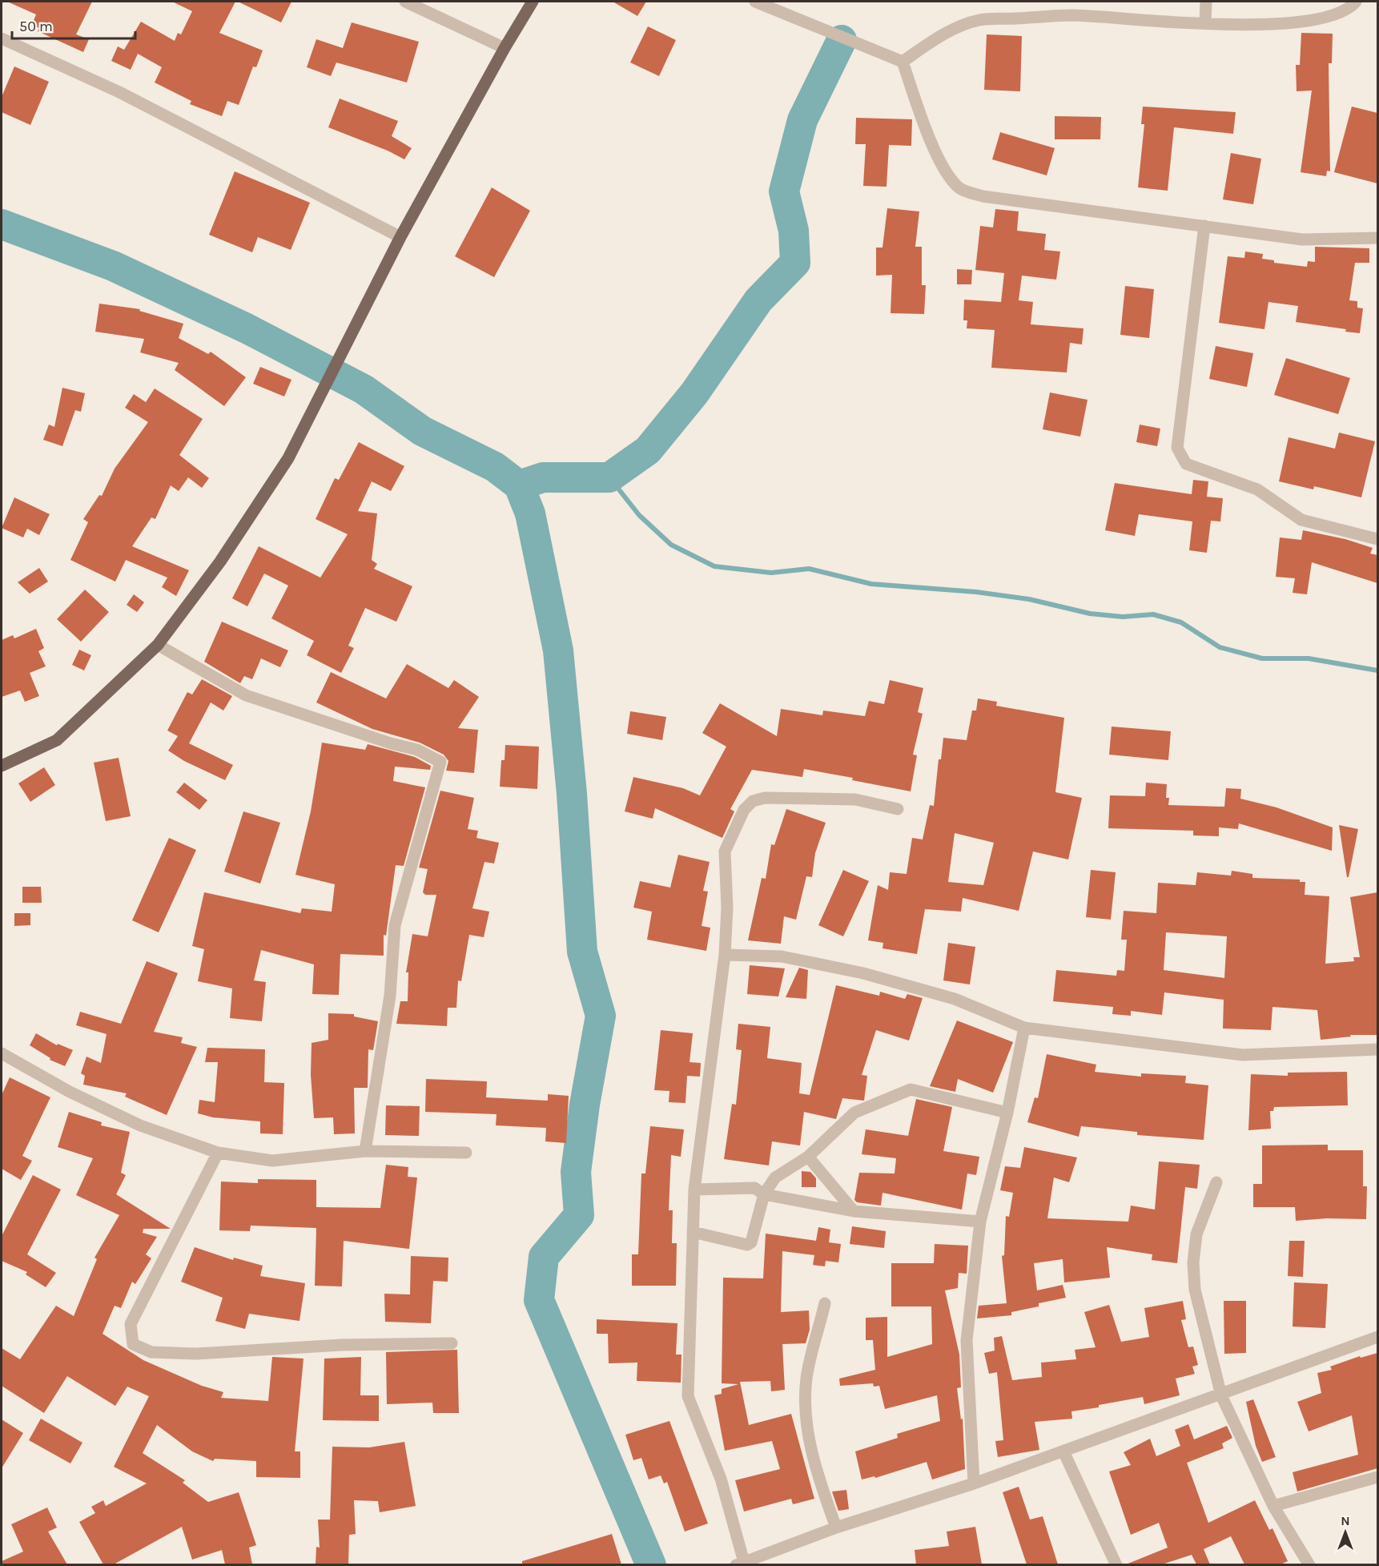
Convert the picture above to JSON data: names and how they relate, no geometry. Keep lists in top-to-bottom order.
{
  "scale_bar": "50 m",
  "north": "top"
}
